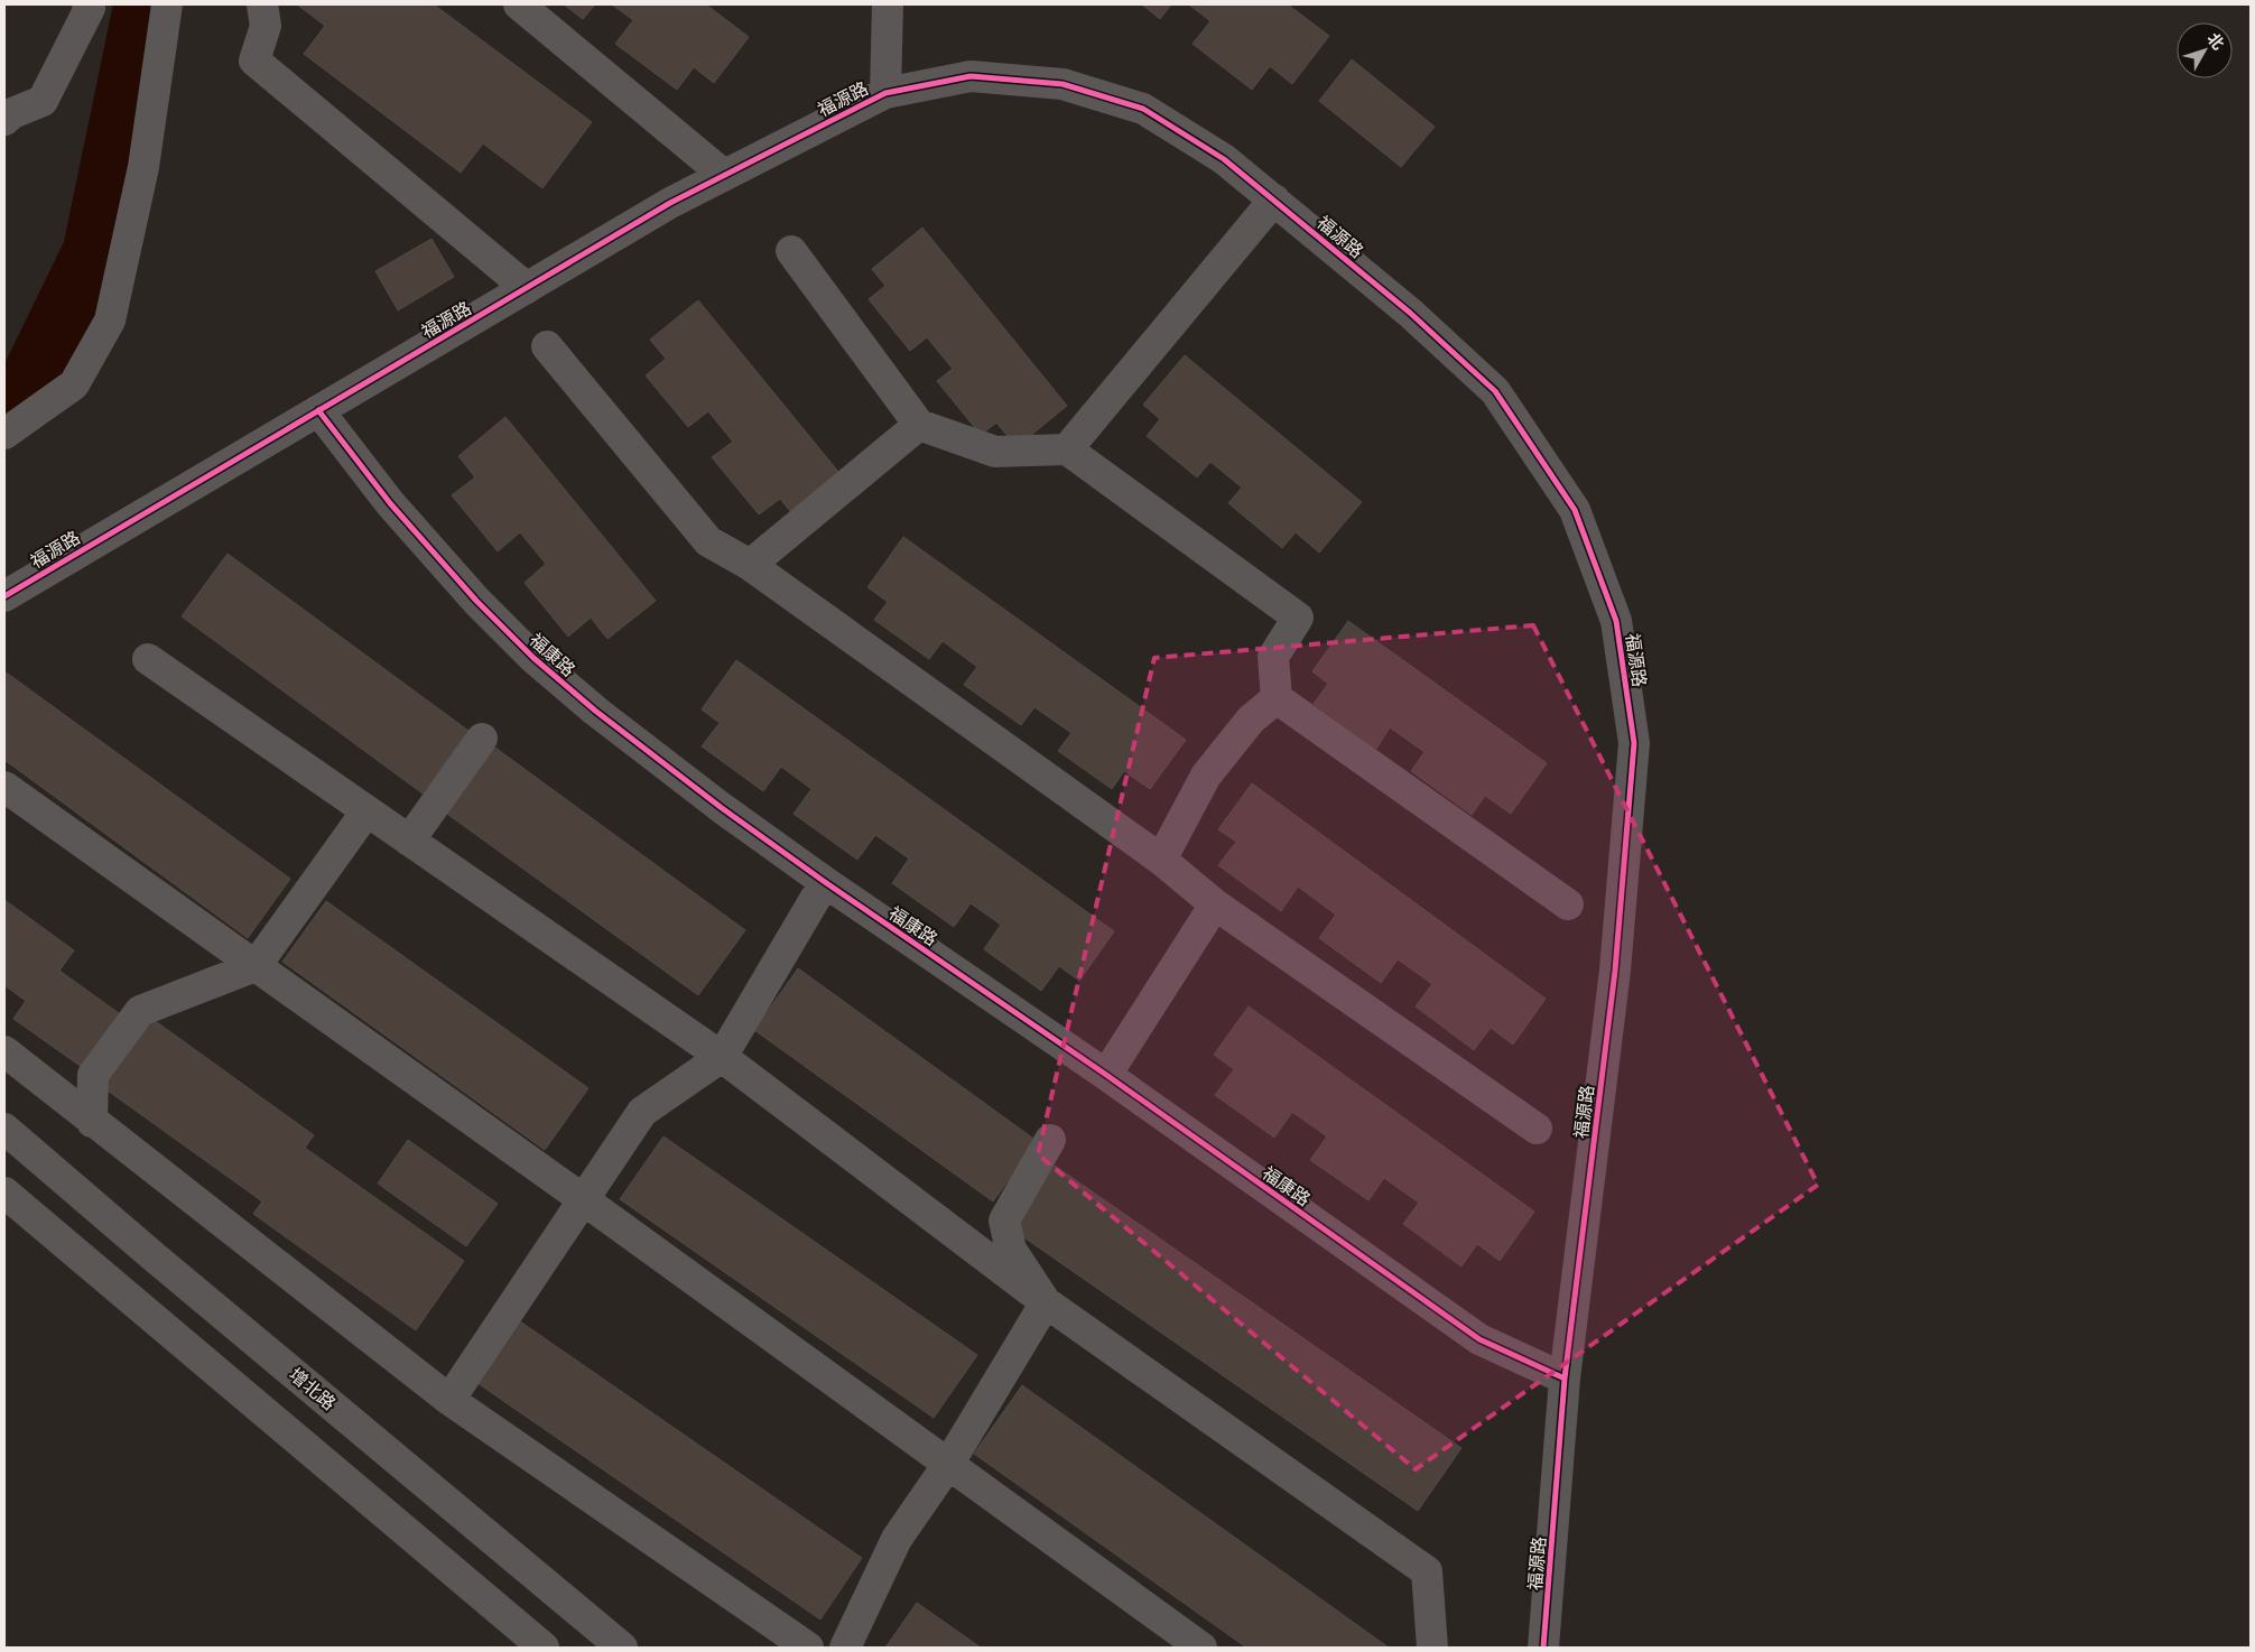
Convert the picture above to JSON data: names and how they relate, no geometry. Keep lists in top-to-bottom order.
{
  "streets": {
    "street": ["福源路", "福康路", "增北路"]
  },
  "crossings": [
    ["福源路", "福康路"]
  ],
  "north": "top right"
}
